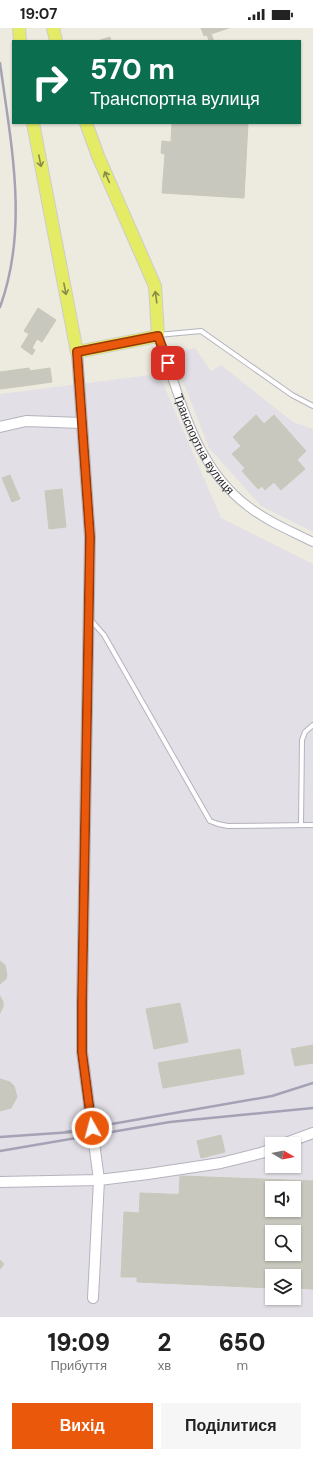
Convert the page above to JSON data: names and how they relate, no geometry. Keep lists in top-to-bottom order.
{
  "streets": {
    "street": ["Транспортна вулиця"]
  },
  "north": "right",
  "page": {
    "status": "19:07",
    "turn": ["570 m", "Транспортна вулиця"],
    "eta": [
      "19:09",
      "Прибуття",
      "2",
      "хв",
      "650",
      "m"
    ],
    "buttons": ["Вихід", "Поділитися"]
  }
}
